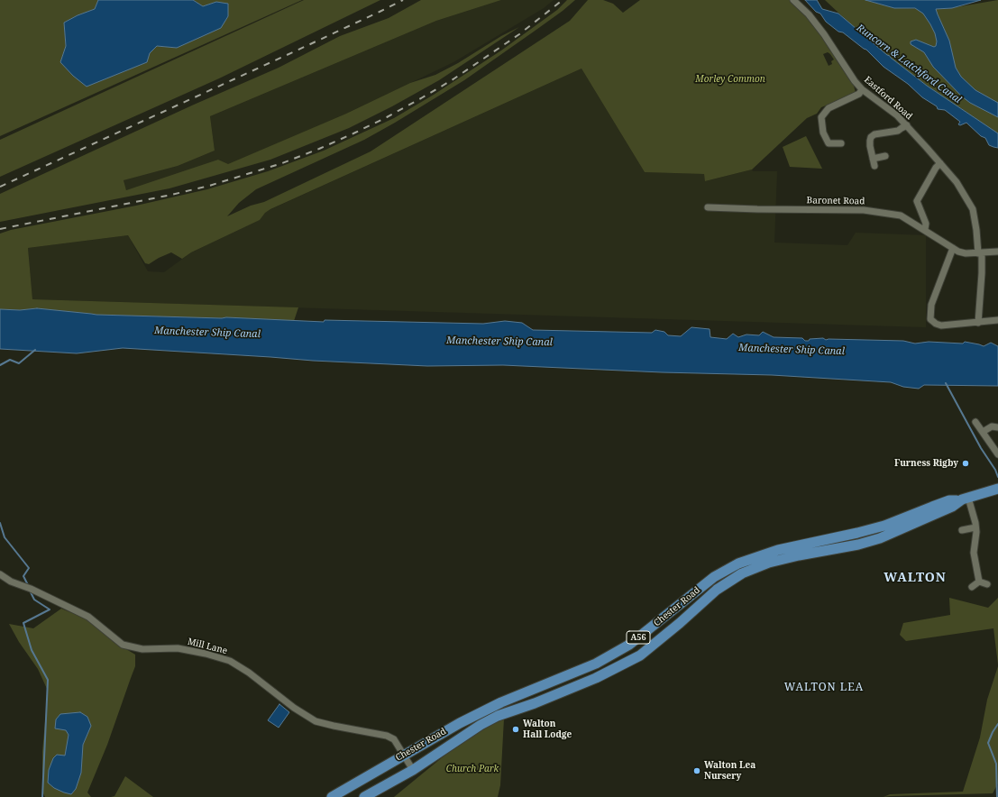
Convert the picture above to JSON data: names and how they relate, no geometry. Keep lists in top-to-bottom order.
{
  "streets": {
    "highway": ["Chester Road", "A56"],
    "street": ["Eastford Road", "Baronet Road", "Mill Lane"]
  },
  "crossings": [
    ["Eastford Road", "Baronet Road"],
    ["Chester Road", "Mill Lane"]
  ],
  "districts": ["WALTON", "WALTON LEA"],
  "water": ["Runcorn & Latchford Canal", "Manchester Ship Canal"],
  "parks": ["Morley Common", "Church Park"],
  "places": ["Furness Rigby", "Walton Hall Lodge", "Walton Lea Nursery"]
}
